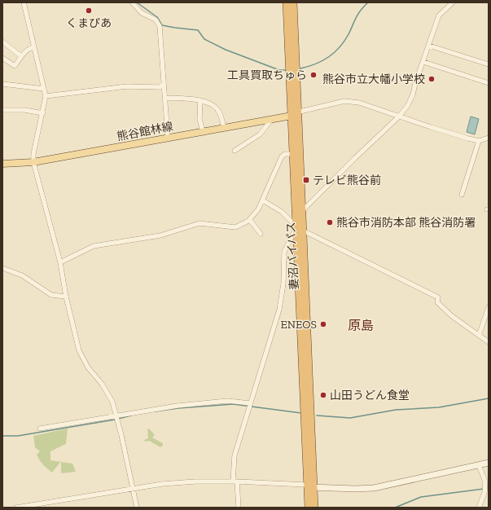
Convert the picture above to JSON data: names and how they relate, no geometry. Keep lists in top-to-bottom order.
{
  "streets": {
    "highway": ["妻沼バイパス"],
    "main road": ["熊谷館林線"]
  },
  "crossings": [
    ["熊谷館林線", "妻沼バイパス"]
  ],
  "districts": ["原島"],
  "places": {
    "other": [
      "くまぴあ",
      "工具買取ちゅら",
      "熊谷市立大幡小学校",
      "熊谷市消防本部 熊谷消防署",
      "ENEOS",
      "山田うどん食堂"
    ],
    "transit": ["テレビ熊谷前"]
  }
}
